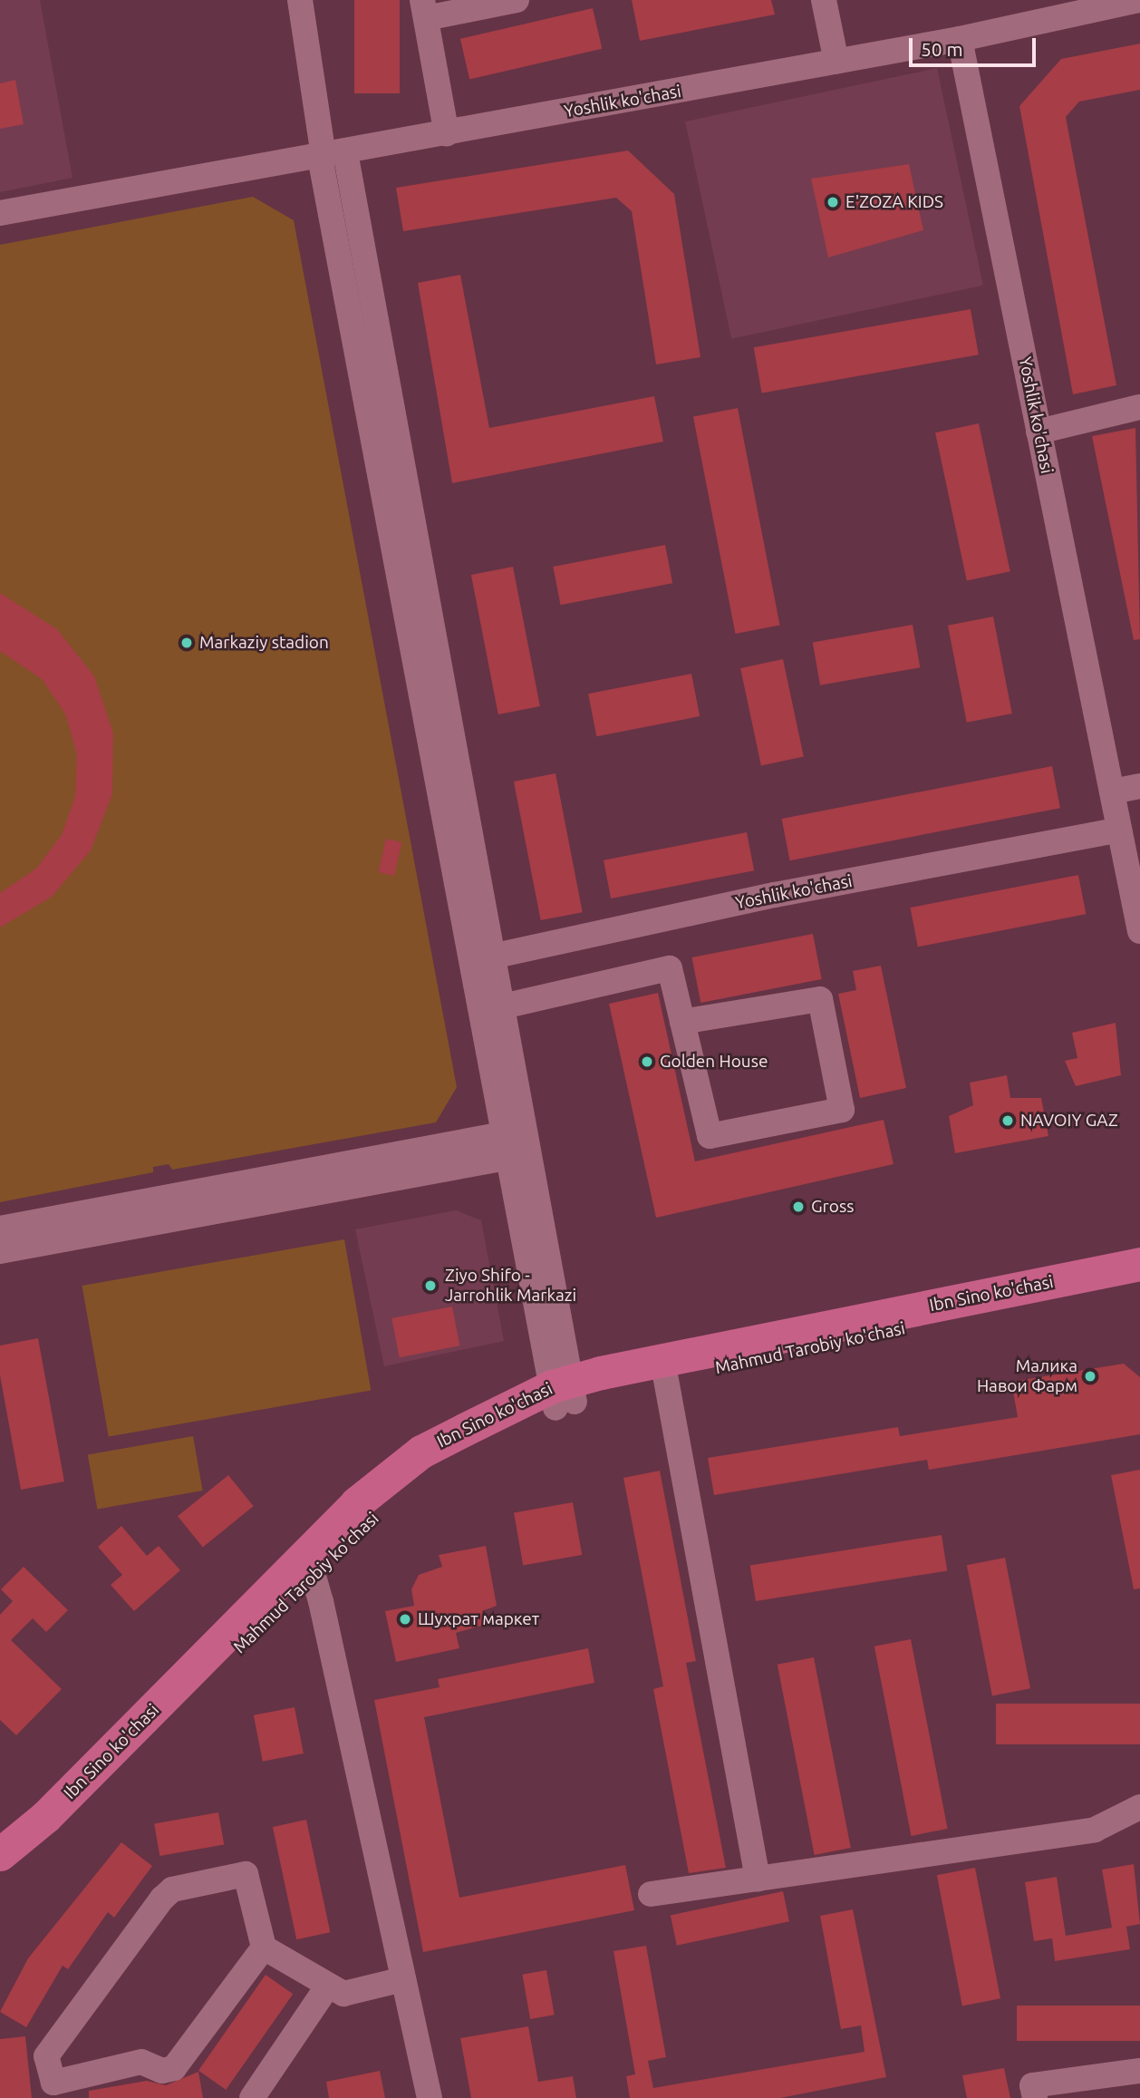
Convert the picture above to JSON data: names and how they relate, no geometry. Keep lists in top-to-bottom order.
{
  "streets": {
    "main road": ["Ibn Sino ko'chasi", "Mahmud Tarobiy ko'chasi"],
    "street": ["Yoshlik ko'chasi"]
  },
  "crossings": [
    ["Ibn Sino ko'chasi", "Mahmud Tarobiy ko'chasi"]
  ],
  "places": [
    "E'ZOZA KIDS",
    "Markaziy stadion",
    "Golden House",
    "NAVOIY GAZ",
    "Gross",
    "Ziyo Shifo - Jarrohlik Markazi",
    "Малика Навои Фарм",
    "Шухрат маркет"
  ],
  "scale_bar": "50 m"
}
